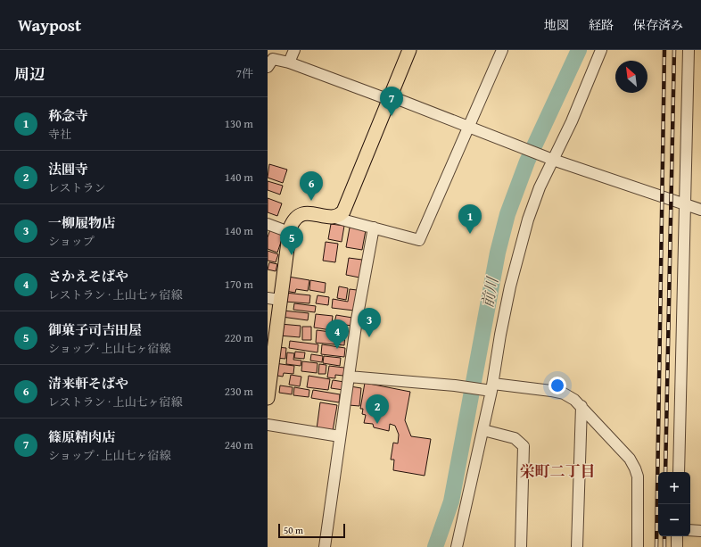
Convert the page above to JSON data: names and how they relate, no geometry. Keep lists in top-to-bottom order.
{
  "districts": ["栄町二丁目"],
  "water": ["前川"],
  "scale_bar": "50 m",
  "north": "top left",
  "page": {
    "header": "Waypost",
    "nav": ["地図", "経路", "保存済み"],
    "heading": ["周辺", "7件"],
    "pins": [
      "7",
      "6",
      "1",
      "5",
      "3",
      "4",
      "2"
    ],
    "list": [
      {
        "mark": "1",
        "name": "称念寺",
        "note": "寺社",
        "value": "130 m"
      },
      {
        "mark": "2",
        "name": "法圓寺",
        "note": "レストラン",
        "value": "140 m"
      },
      {
        "mark": "3",
        "name": "一柳履物店",
        "note": "ショップ",
        "value": "140 m"
      },
      {
        "mark": "4",
        "name": "さかえそばや",
        "note": "レストラン · 上山七ヶ宿線",
        "value": "170 m"
      },
      {
        "mark": "5",
        "name": "御菓子司吉田屋",
        "note": "ショップ · 上山七ヶ宿線",
        "value": "220 m"
      },
      {
        "mark": "6",
        "name": "清来軒そばや",
        "note": "レストラン · 上山七ヶ宿線",
        "value": "230 m"
      },
      {
        "mark": "7",
        "name": "篠原精肉店",
        "note": "ショップ · 上山七ヶ宿線",
        "value": "240 m"
      }
    ],
    "map_buttons": ["+", "−"],
    "scale": "50 m"
  }
}
